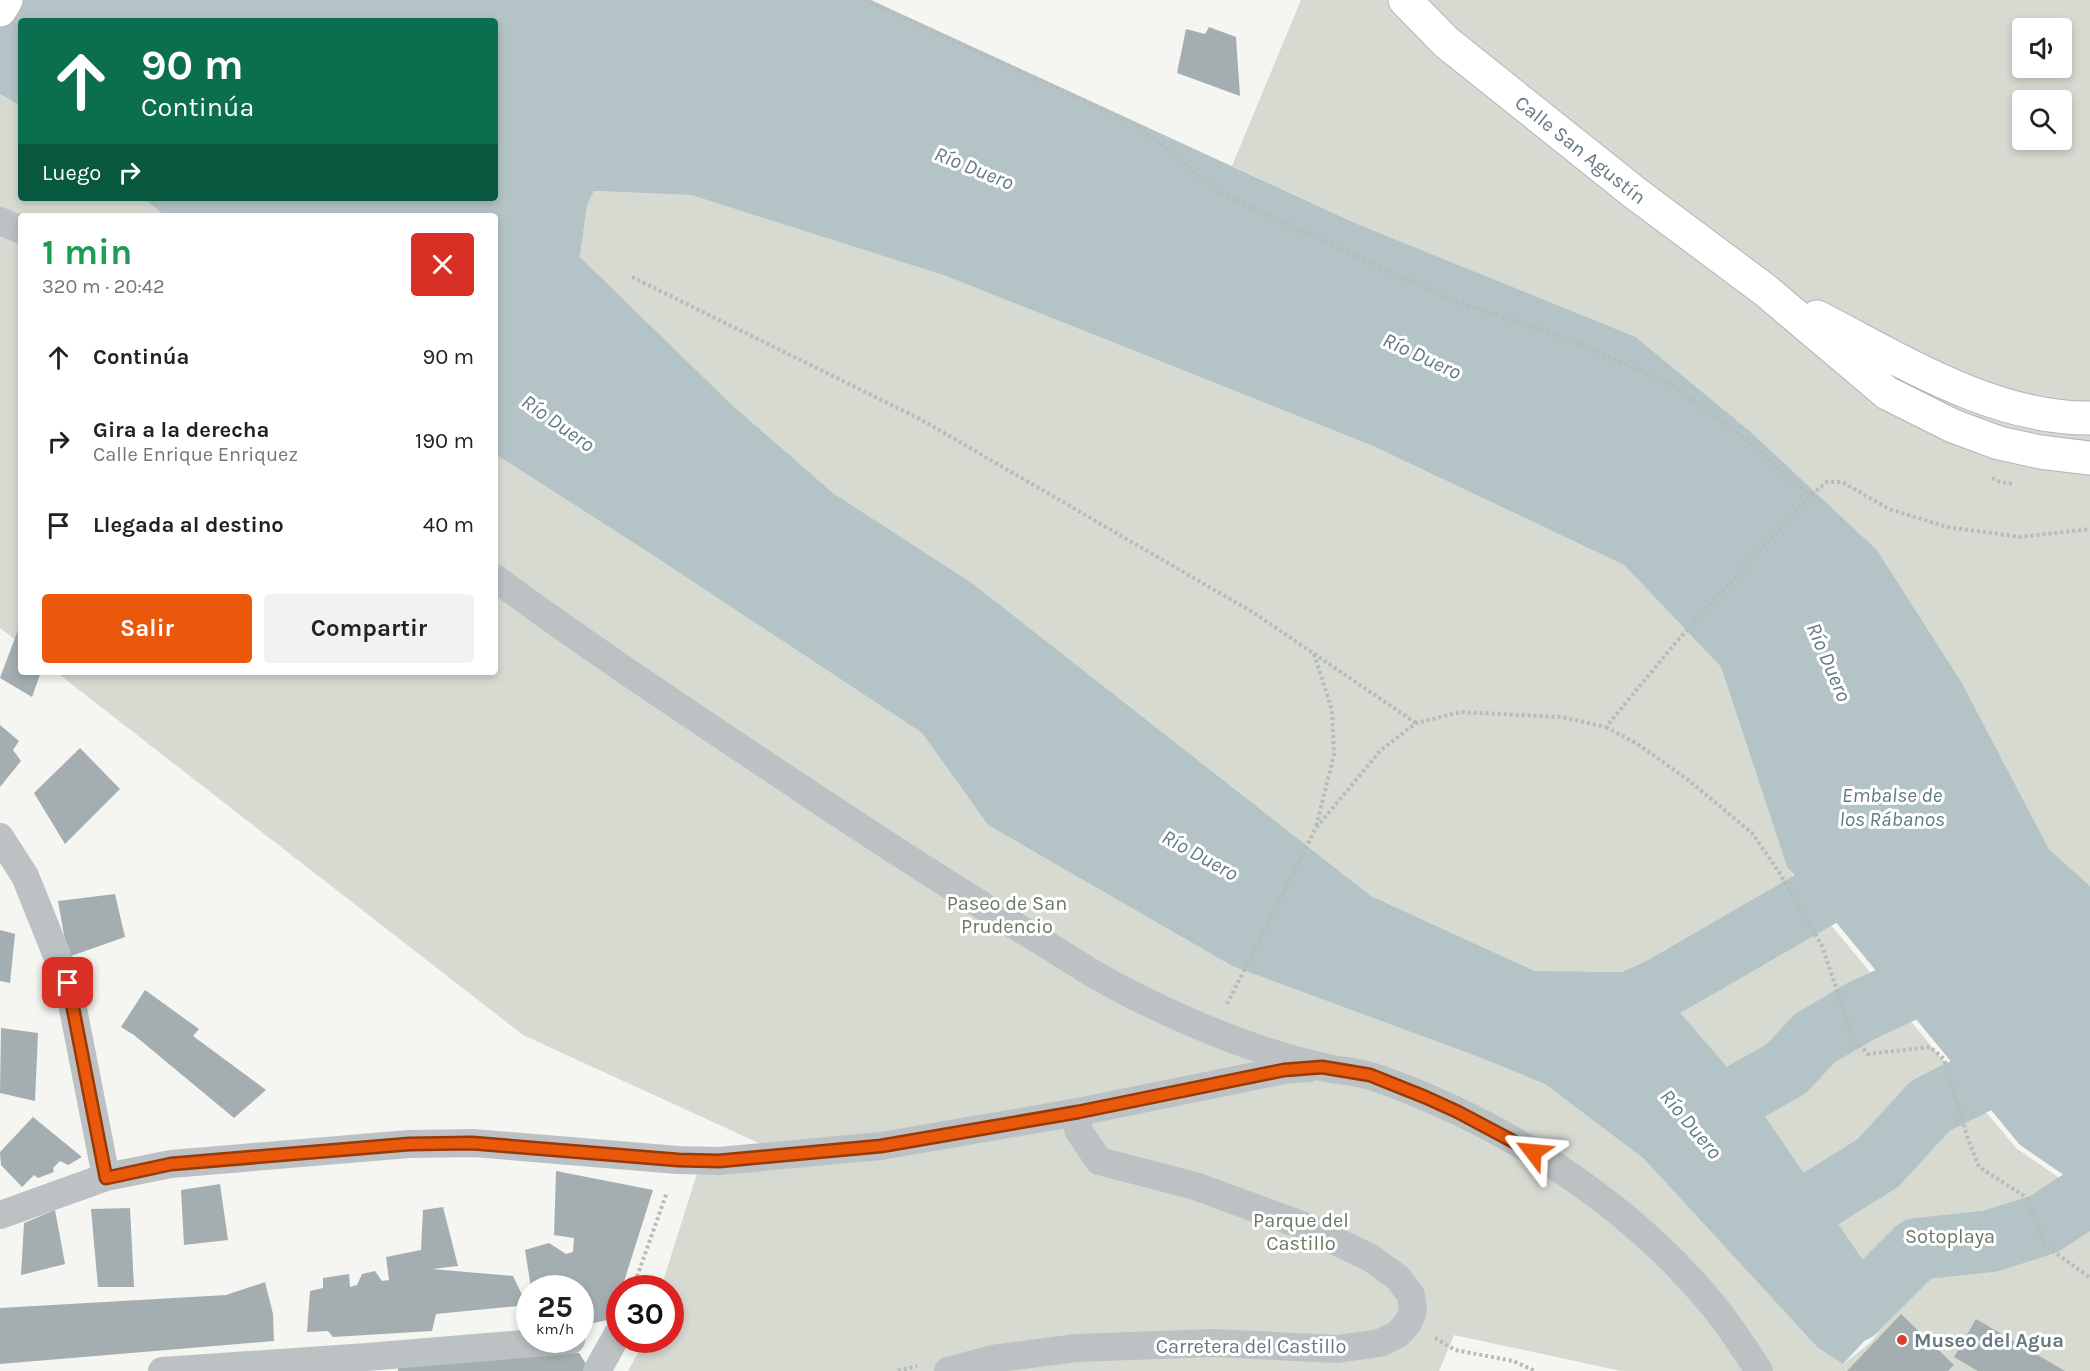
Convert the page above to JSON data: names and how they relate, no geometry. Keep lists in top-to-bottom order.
{
  "streets": {
    "main road": ["Calle San Agustín"],
    "street": ["Carretera del Castillo"]
  },
  "water": ["Río Duero", "Embalse de los Rábanos"],
  "parks": ["Paseo de San Prudencio", "Parque del Castillo", "Sotoplaya"],
  "places": ["Museo del Agua"],
  "page": {
    "turn": ["90 m", "Continúa"],
    "then": "Luego",
    "heading": ["1 min", "320 m · 20:42"],
    "list": [
      {
        "name": "Continúa",
        "value": "90 m"
      },
      {
        "name": "Gira a la derecha",
        "note": "Calle Enrique Enriquez",
        "value": "190 m"
      },
      {
        "name": "Llegada al destino",
        "value": "40 m"
      }
    ],
    "buttons": ["Salir", "Compartir"],
    "speed": "25 km/h",
    "limit": "30"
  }
}
